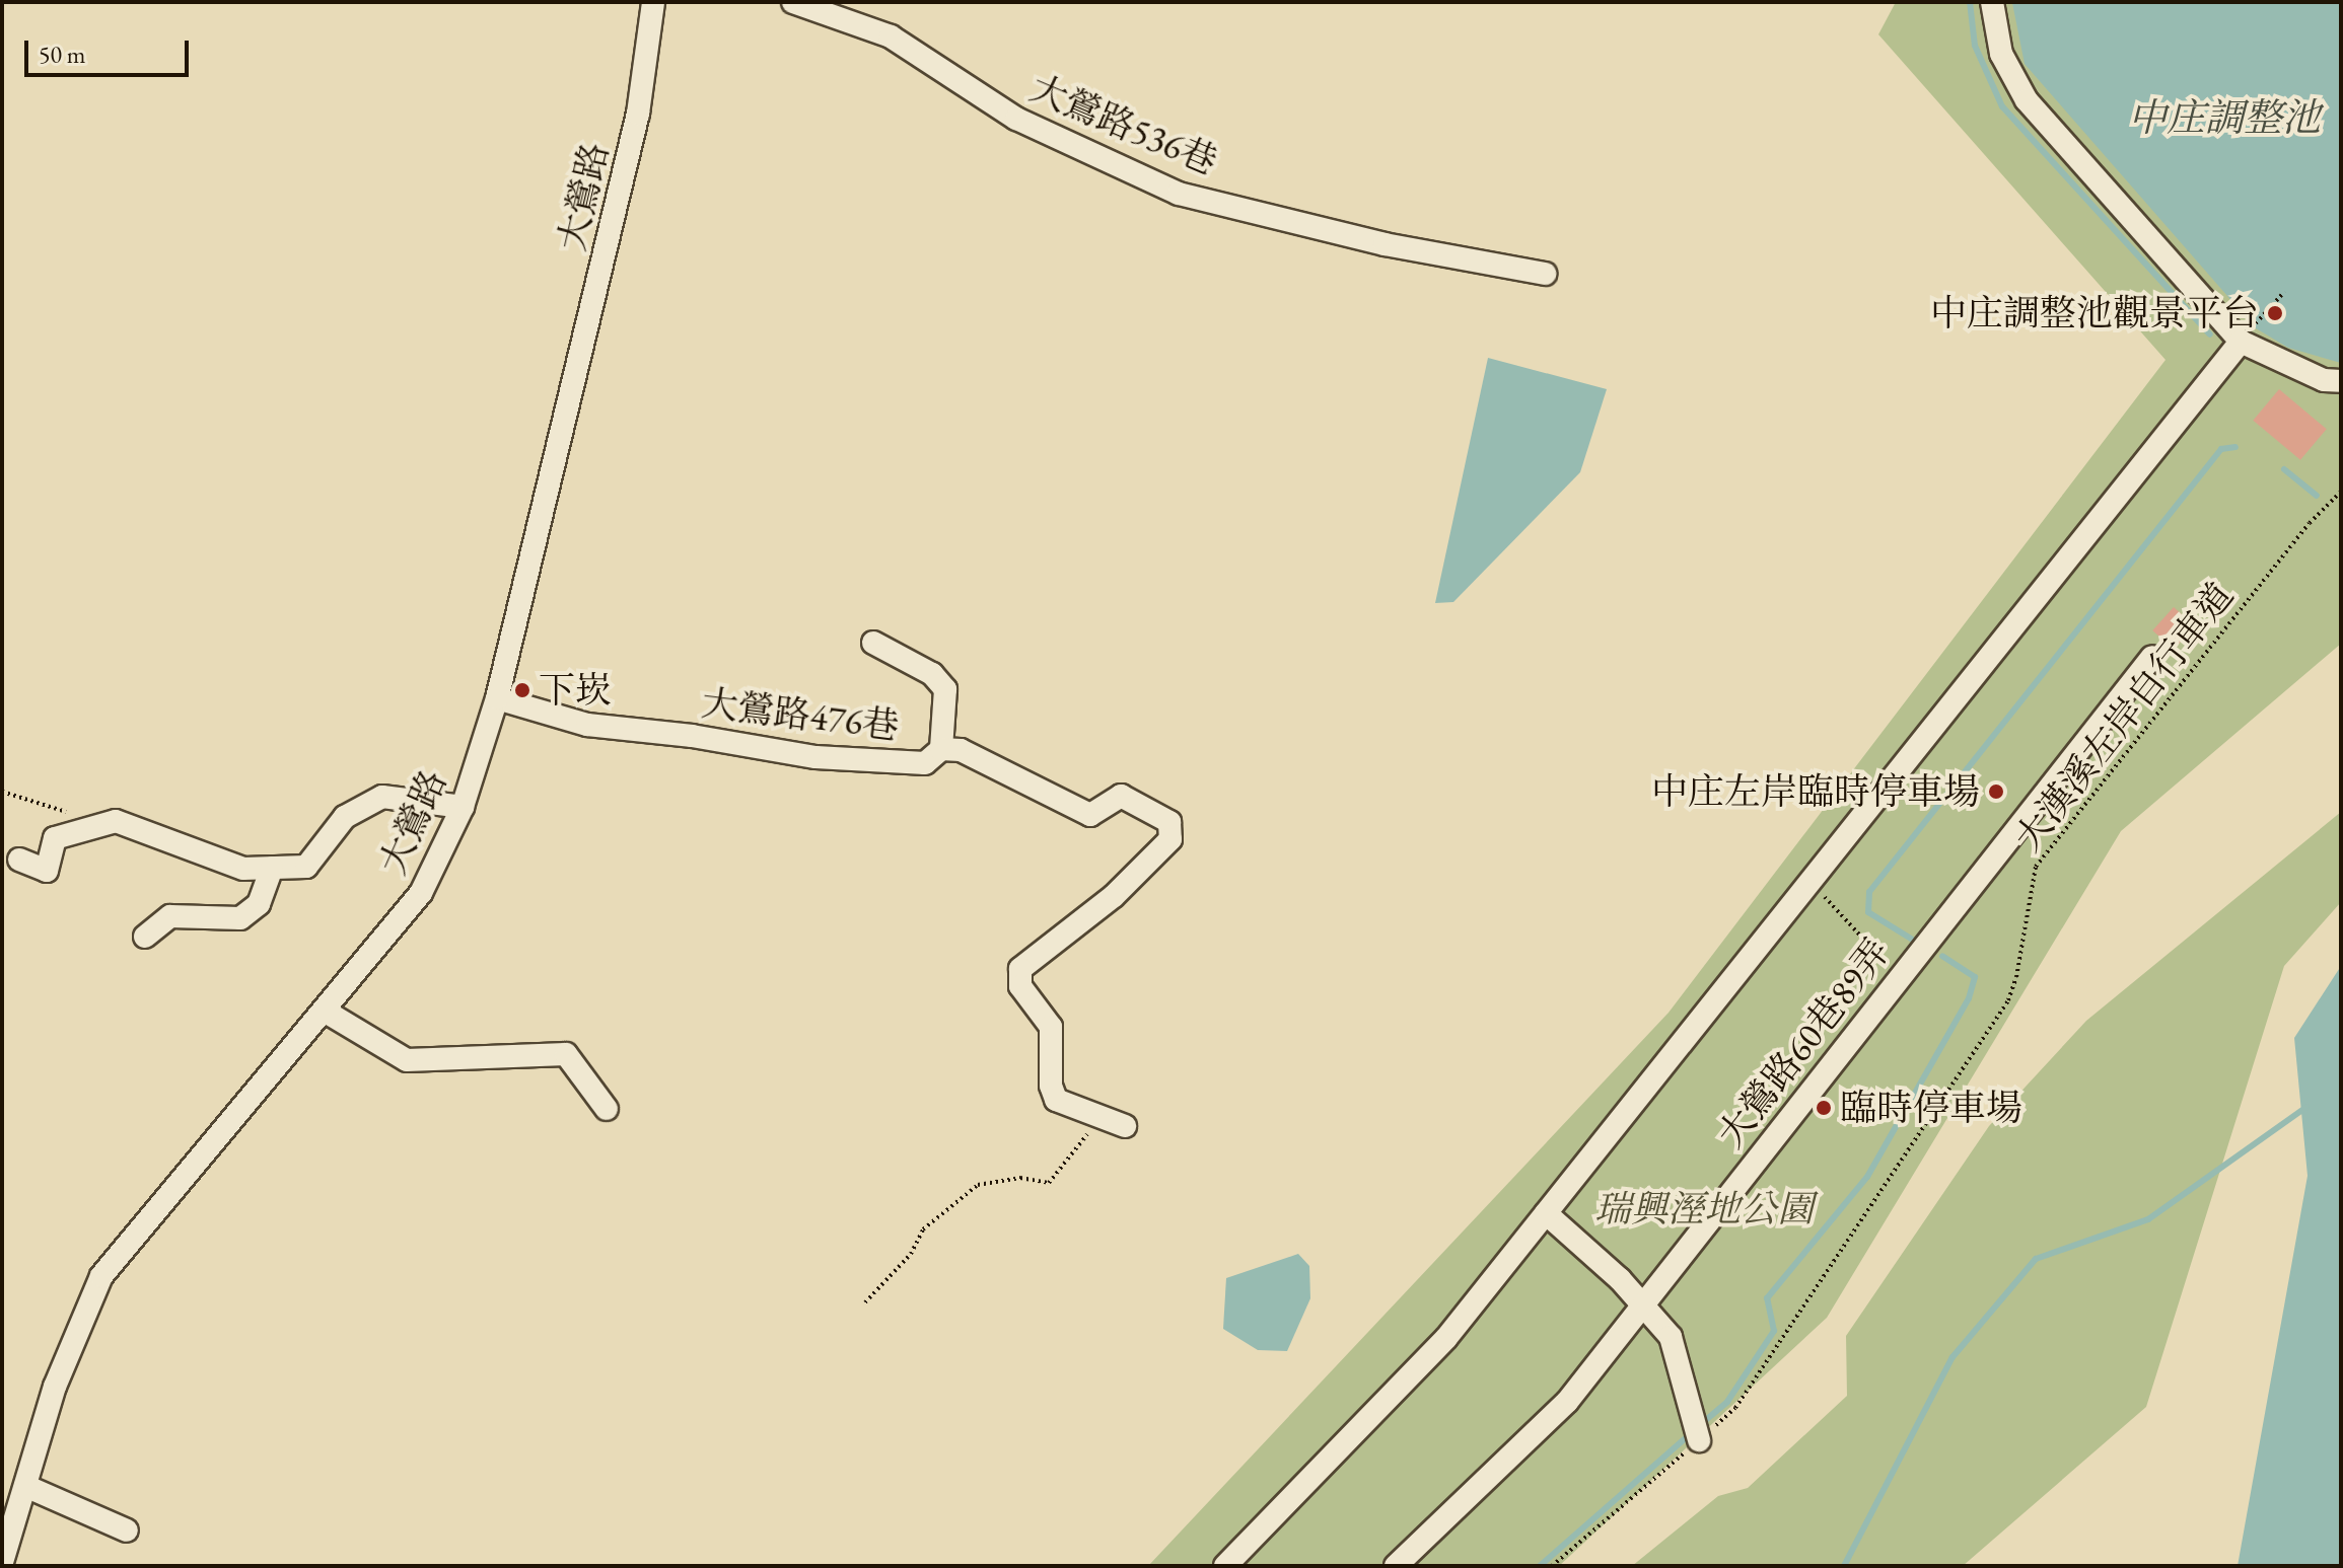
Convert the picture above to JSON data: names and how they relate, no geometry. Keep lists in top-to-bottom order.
{
  "streets": {
    "street": [
      "大鶯路536巷",
      "大鶯路",
      "大鶯路476巷",
      "大鶯路60巷89弄"
    ],
    "path": ["大漢溪左岸自行車道"]
  },
  "crossings": [
    ["大鶯路", "大鶯路476巷"]
  ],
  "water": ["中庄調整池"],
  "parks": ["瑞興溼地公園"],
  "places": [
    "中庄調整池觀景平台",
    "下崁",
    "中庄左岸臨時停車場",
    "臨時停車場"
  ],
  "scale_bar": "50 m"
}
